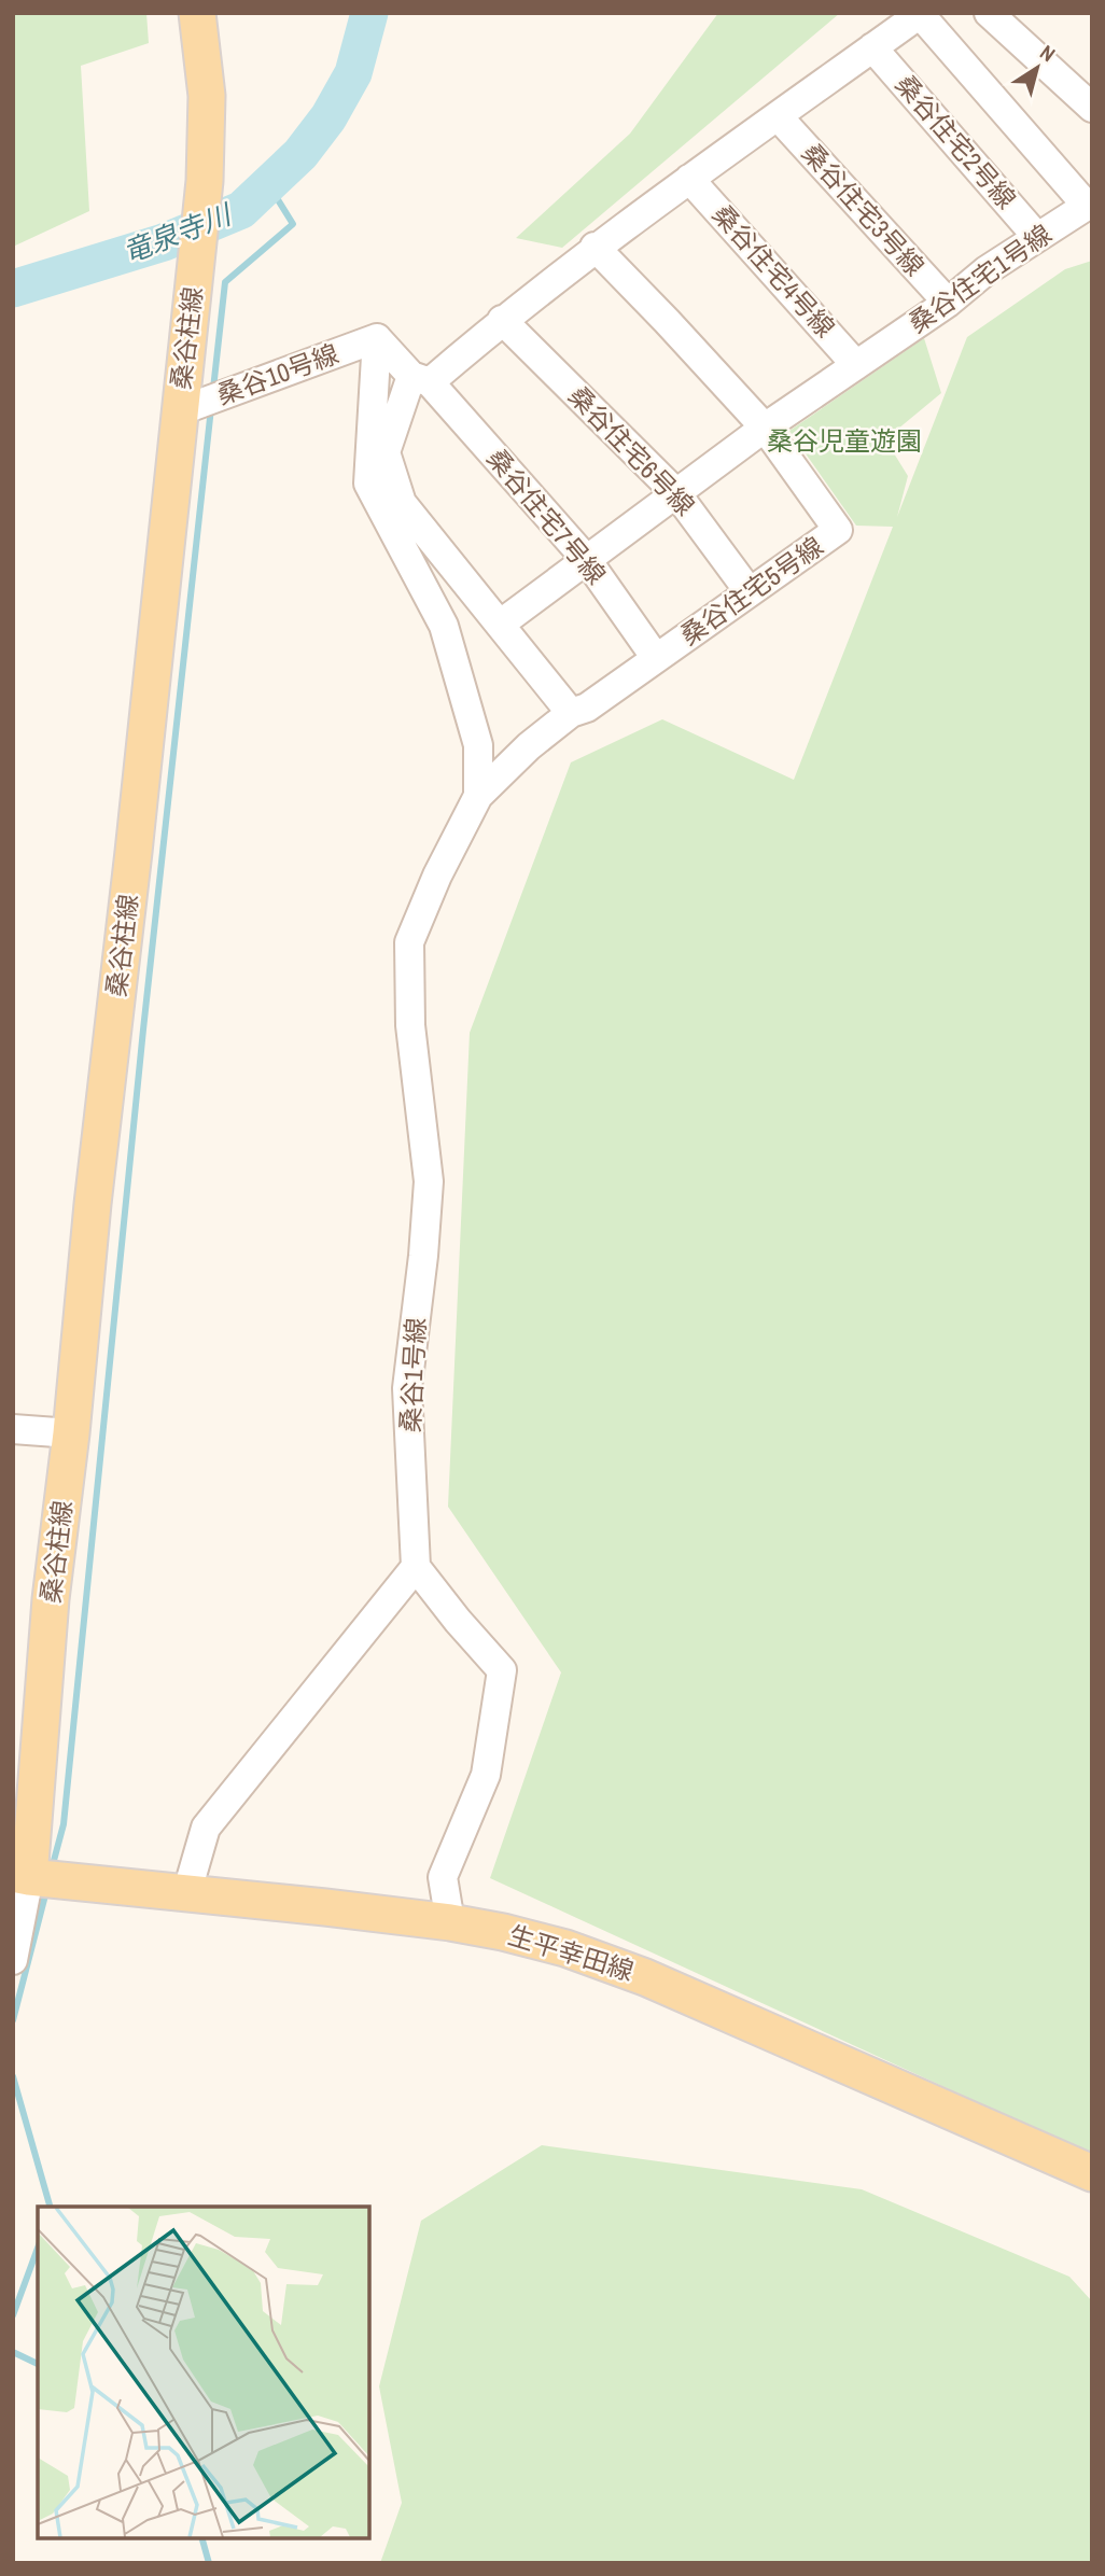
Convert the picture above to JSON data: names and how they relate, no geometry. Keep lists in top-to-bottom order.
{
  "streets": {
    "main road": ["桑谷柱線", "生平幸田線"],
    "street": [
      "桑谷住宅2号線",
      "桑谷住宅3号線",
      "桑谷住宅4号線",
      "桑谷住宅1号線",
      "桑谷10号線",
      "桑谷住宅6号線",
      "桑谷住宅7号線",
      "桑谷住宅5号線",
      "桑谷1号線"
    ]
  },
  "crossings": [
    ["桑谷住宅2号線", "桑谷住宅1号線"],
    ["桑谷住宅3号線", "桑谷住宅1号線"],
    ["桑谷住宅4号線", "桑谷住宅1号線"],
    ["桑谷住宅1号線", "桑谷住宅6号線"],
    ["桑谷住宅1号線", "桑谷住宅7号線"],
    ["桑谷住宅1号線", "桑谷住宅5号線"],
    ["桑谷柱線", "桑谷10号線"],
    ["桑谷柱線", "生平幸田線"],
    ["桑谷10号線", "桑谷住宅7号線"],
    ["桑谷住宅6号線", "桑谷住宅5号線"],
    ["桑谷住宅7号線", "桑谷住宅5号線"],
    ["桑谷住宅5号線", "桑谷1号線"]
  ],
  "water": ["竜泉寺川"],
  "parks": ["桑谷児童遊園"],
  "north": "top right"
}
